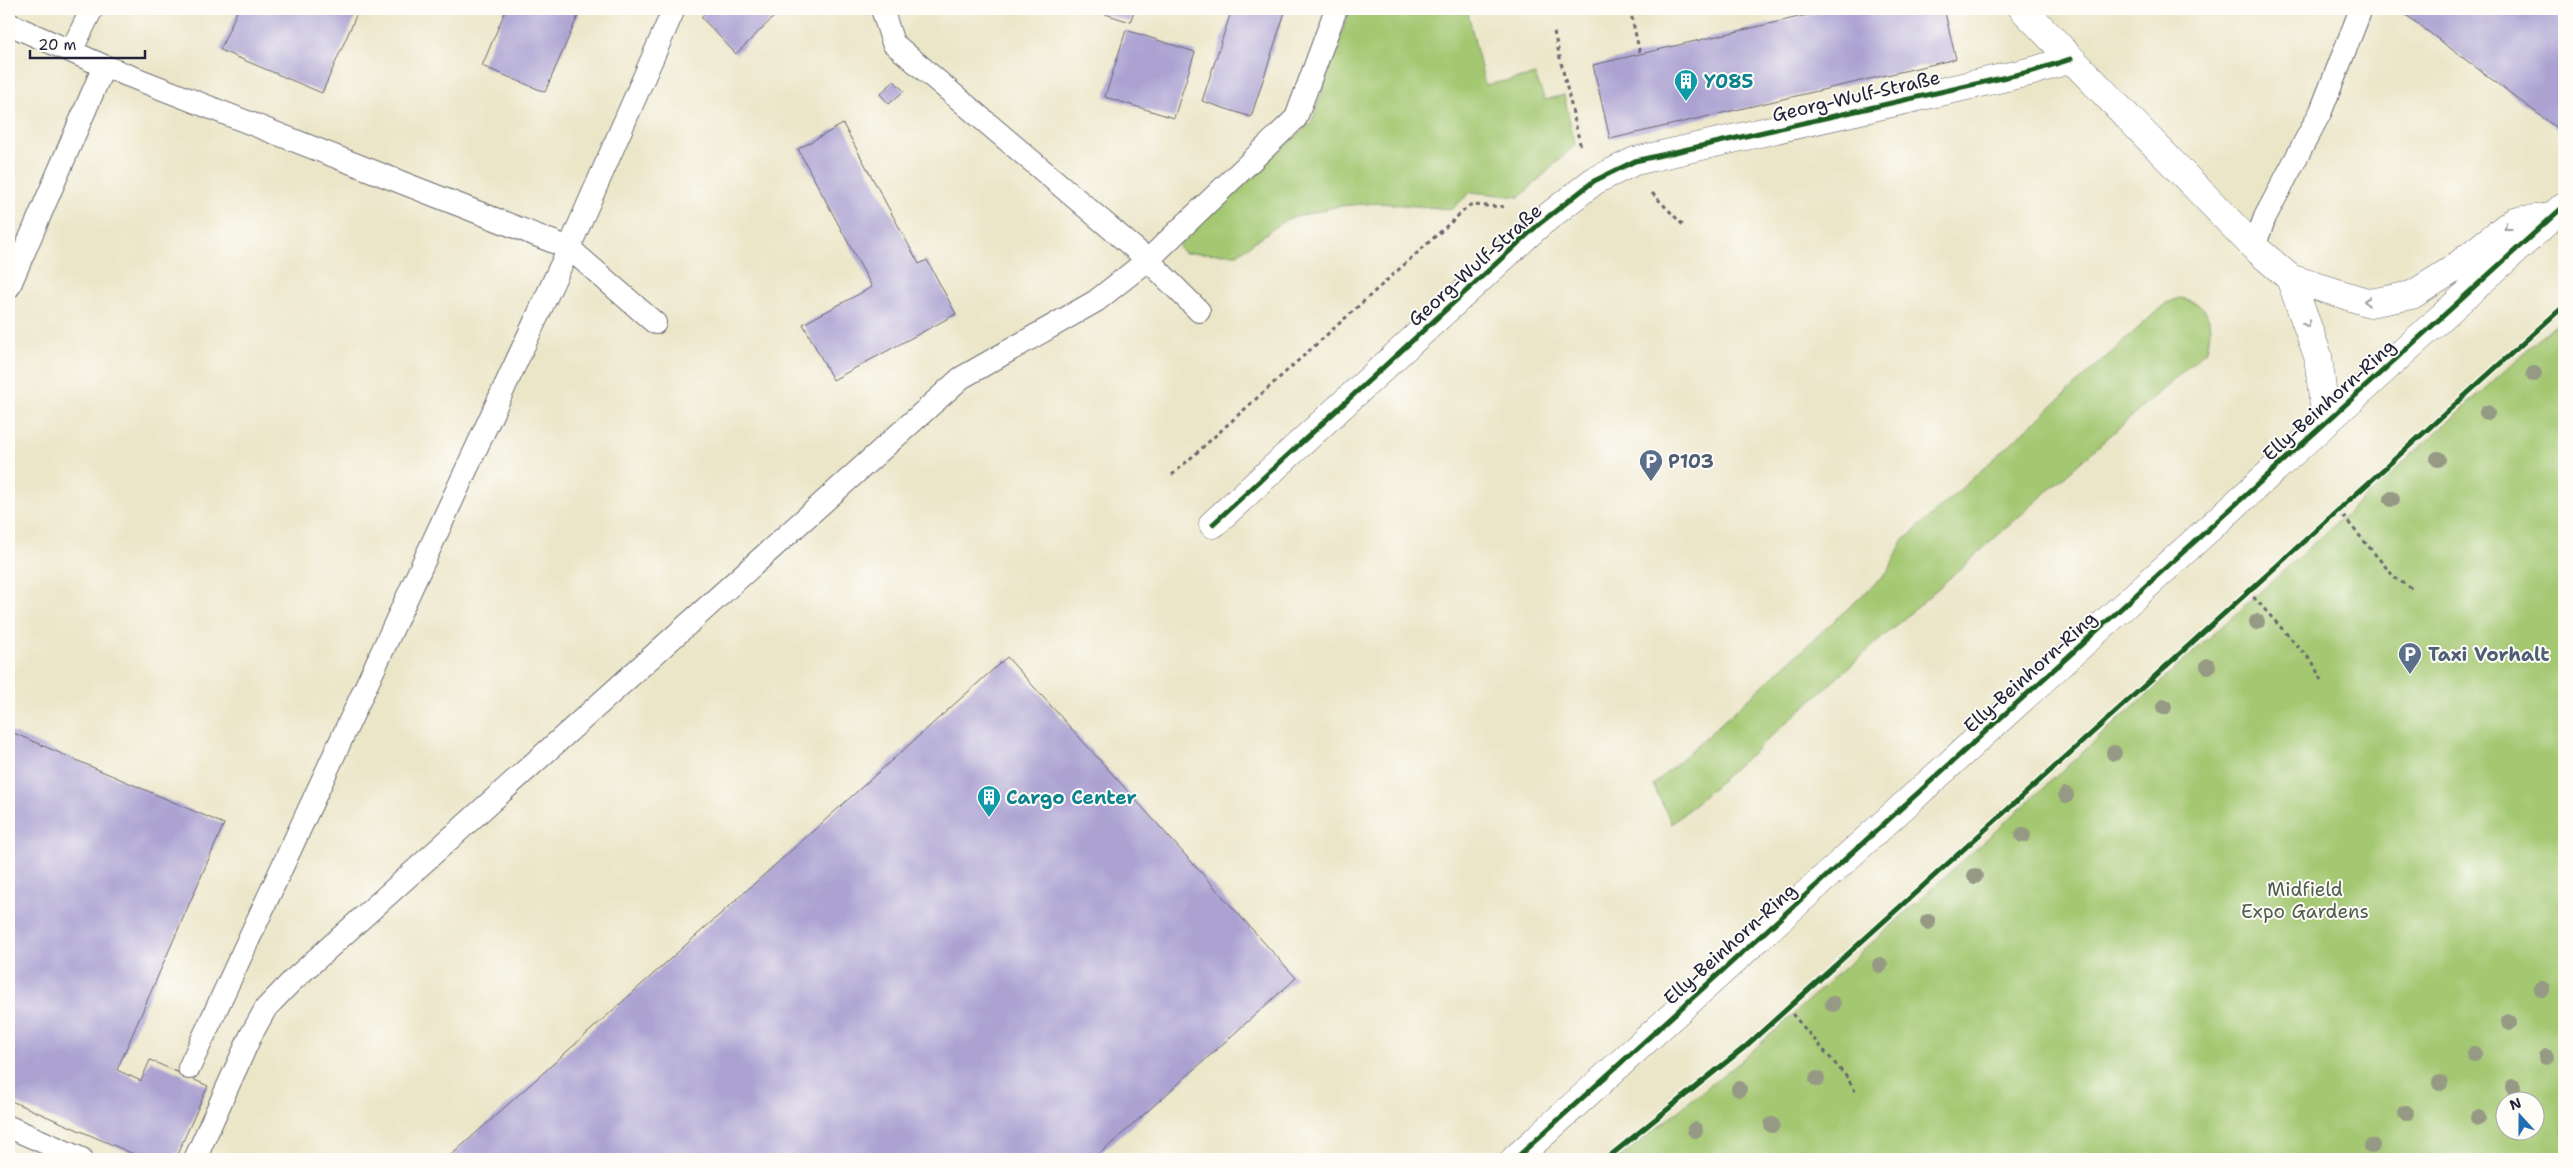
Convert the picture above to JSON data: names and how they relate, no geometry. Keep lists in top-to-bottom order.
{
  "streets": {
    "street": ["Georg-Wulf-Straße", "Elly-Beinhorn-Ring"]
  },
  "parks": ["Midfield Expo Gardens"],
  "places": {
    "building": ["Y085", "Cargo Center"],
    "parking": ["P103", "Taxi Vorhalt"]
  },
  "scale_bar": "20 m",
  "north": "top"
}
